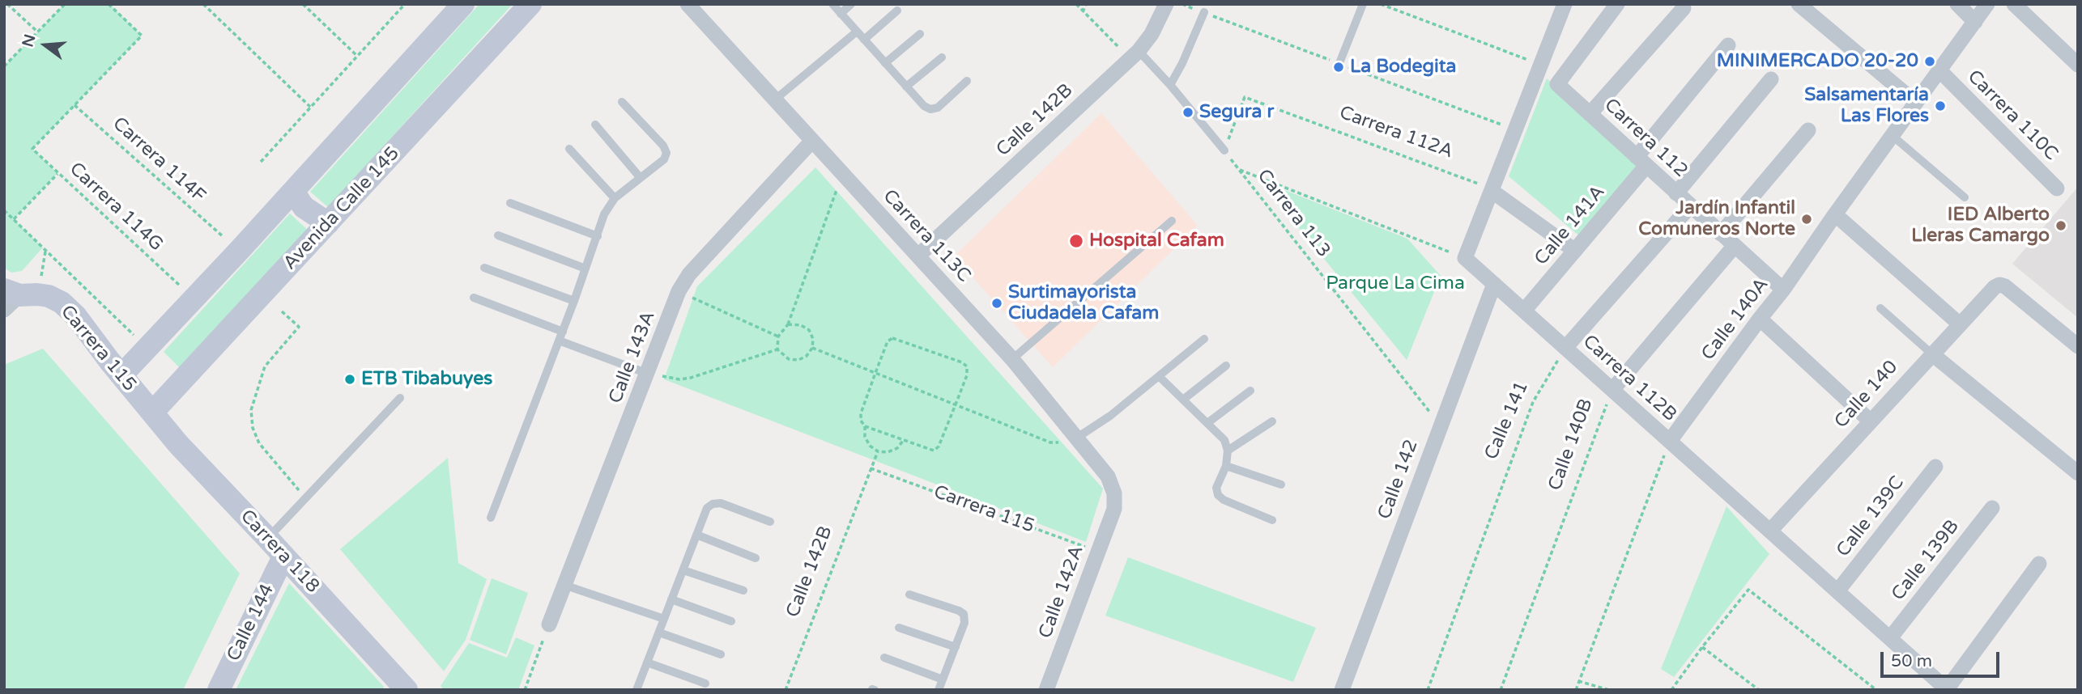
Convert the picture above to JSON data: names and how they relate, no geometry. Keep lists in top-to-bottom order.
{
  "streets": {
    "main road": [
      "Avenida Calle 145",
      "Carrera 115",
      "Carrera 118",
      "Calle 144"
    ],
    "street": [
      "Carrera 110C",
      "Calle 142B",
      "Carrera 112",
      "Calle 141A",
      "Carrera 113C",
      "Calle 140A",
      "Calle 143A",
      "Carrera 112B",
      "Calle 140",
      "Calle 140B",
      "Calle 142",
      "Calle 139C",
      "Calle 139B",
      "Calle 142A"
    ],
    "path": [
      "Carrera 112A",
      "Carrera 114F",
      "Carrera 114G",
      "Carrera 113",
      "Calle 141"
    ]
  },
  "crossings": [
    ["Carrera 110C", "Calle 140A"],
    ["Calle 142B", "Carrera 113C"],
    ["Calle 142B", "Carrera 115"],
    ["Carrera 112A", "Carrera 113"],
    ["Carrera 112", "Calle 141A"],
    ["Carrera 112", "Calle 140A"],
    ["Carrera 112", "Calle 140B"],
    ["Carrera 114F", "Carrera 114G"],
    ["Avenida Calle 145", "Carrera 115"],
    ["Avenida Calle 145", "Carrera 118"],
    ["Carrera 113", "Calle 142"],
    ["Calle 141A", "Carrera 112B"],
    ["Carrera 113C", "Calle 143A"],
    ["Carrera 113C", "Calle 142A"],
    ["Calle 140A", "Carrera 112B"],
    ["Carrera 115", "Carrera 118"],
    ["Carrera 115", "Calle 142A"],
    ["Carrera 112B", "Calle 140"],
    ["Carrera 112B", "Calle 141"],
    ["Carrera 112B", "Calle 140B"],
    ["Carrera 112B", "Calle 142"],
    ["Carrera 112B", "Calle 139C"],
    ["Carrera 112B", "Calle 139B"],
    ["Carrera 118", "Calle 144"]
  ],
  "parks": ["Parque La Cima"],
  "places": [
    "MINIMERCADO 20-20",
    "La Bodegita",
    "Salsamentaría Las Flores",
    "Segura r",
    "Jardín Infantil Comuneros Norte",
    "IED Alberto Lleras Camargo",
    "Hospital Cafam",
    "Surtimayorista Ciudadela Cafam",
    "ETB Tibabuyes"
  ],
  "scale_bar": "50 m",
  "north": "left"
}
